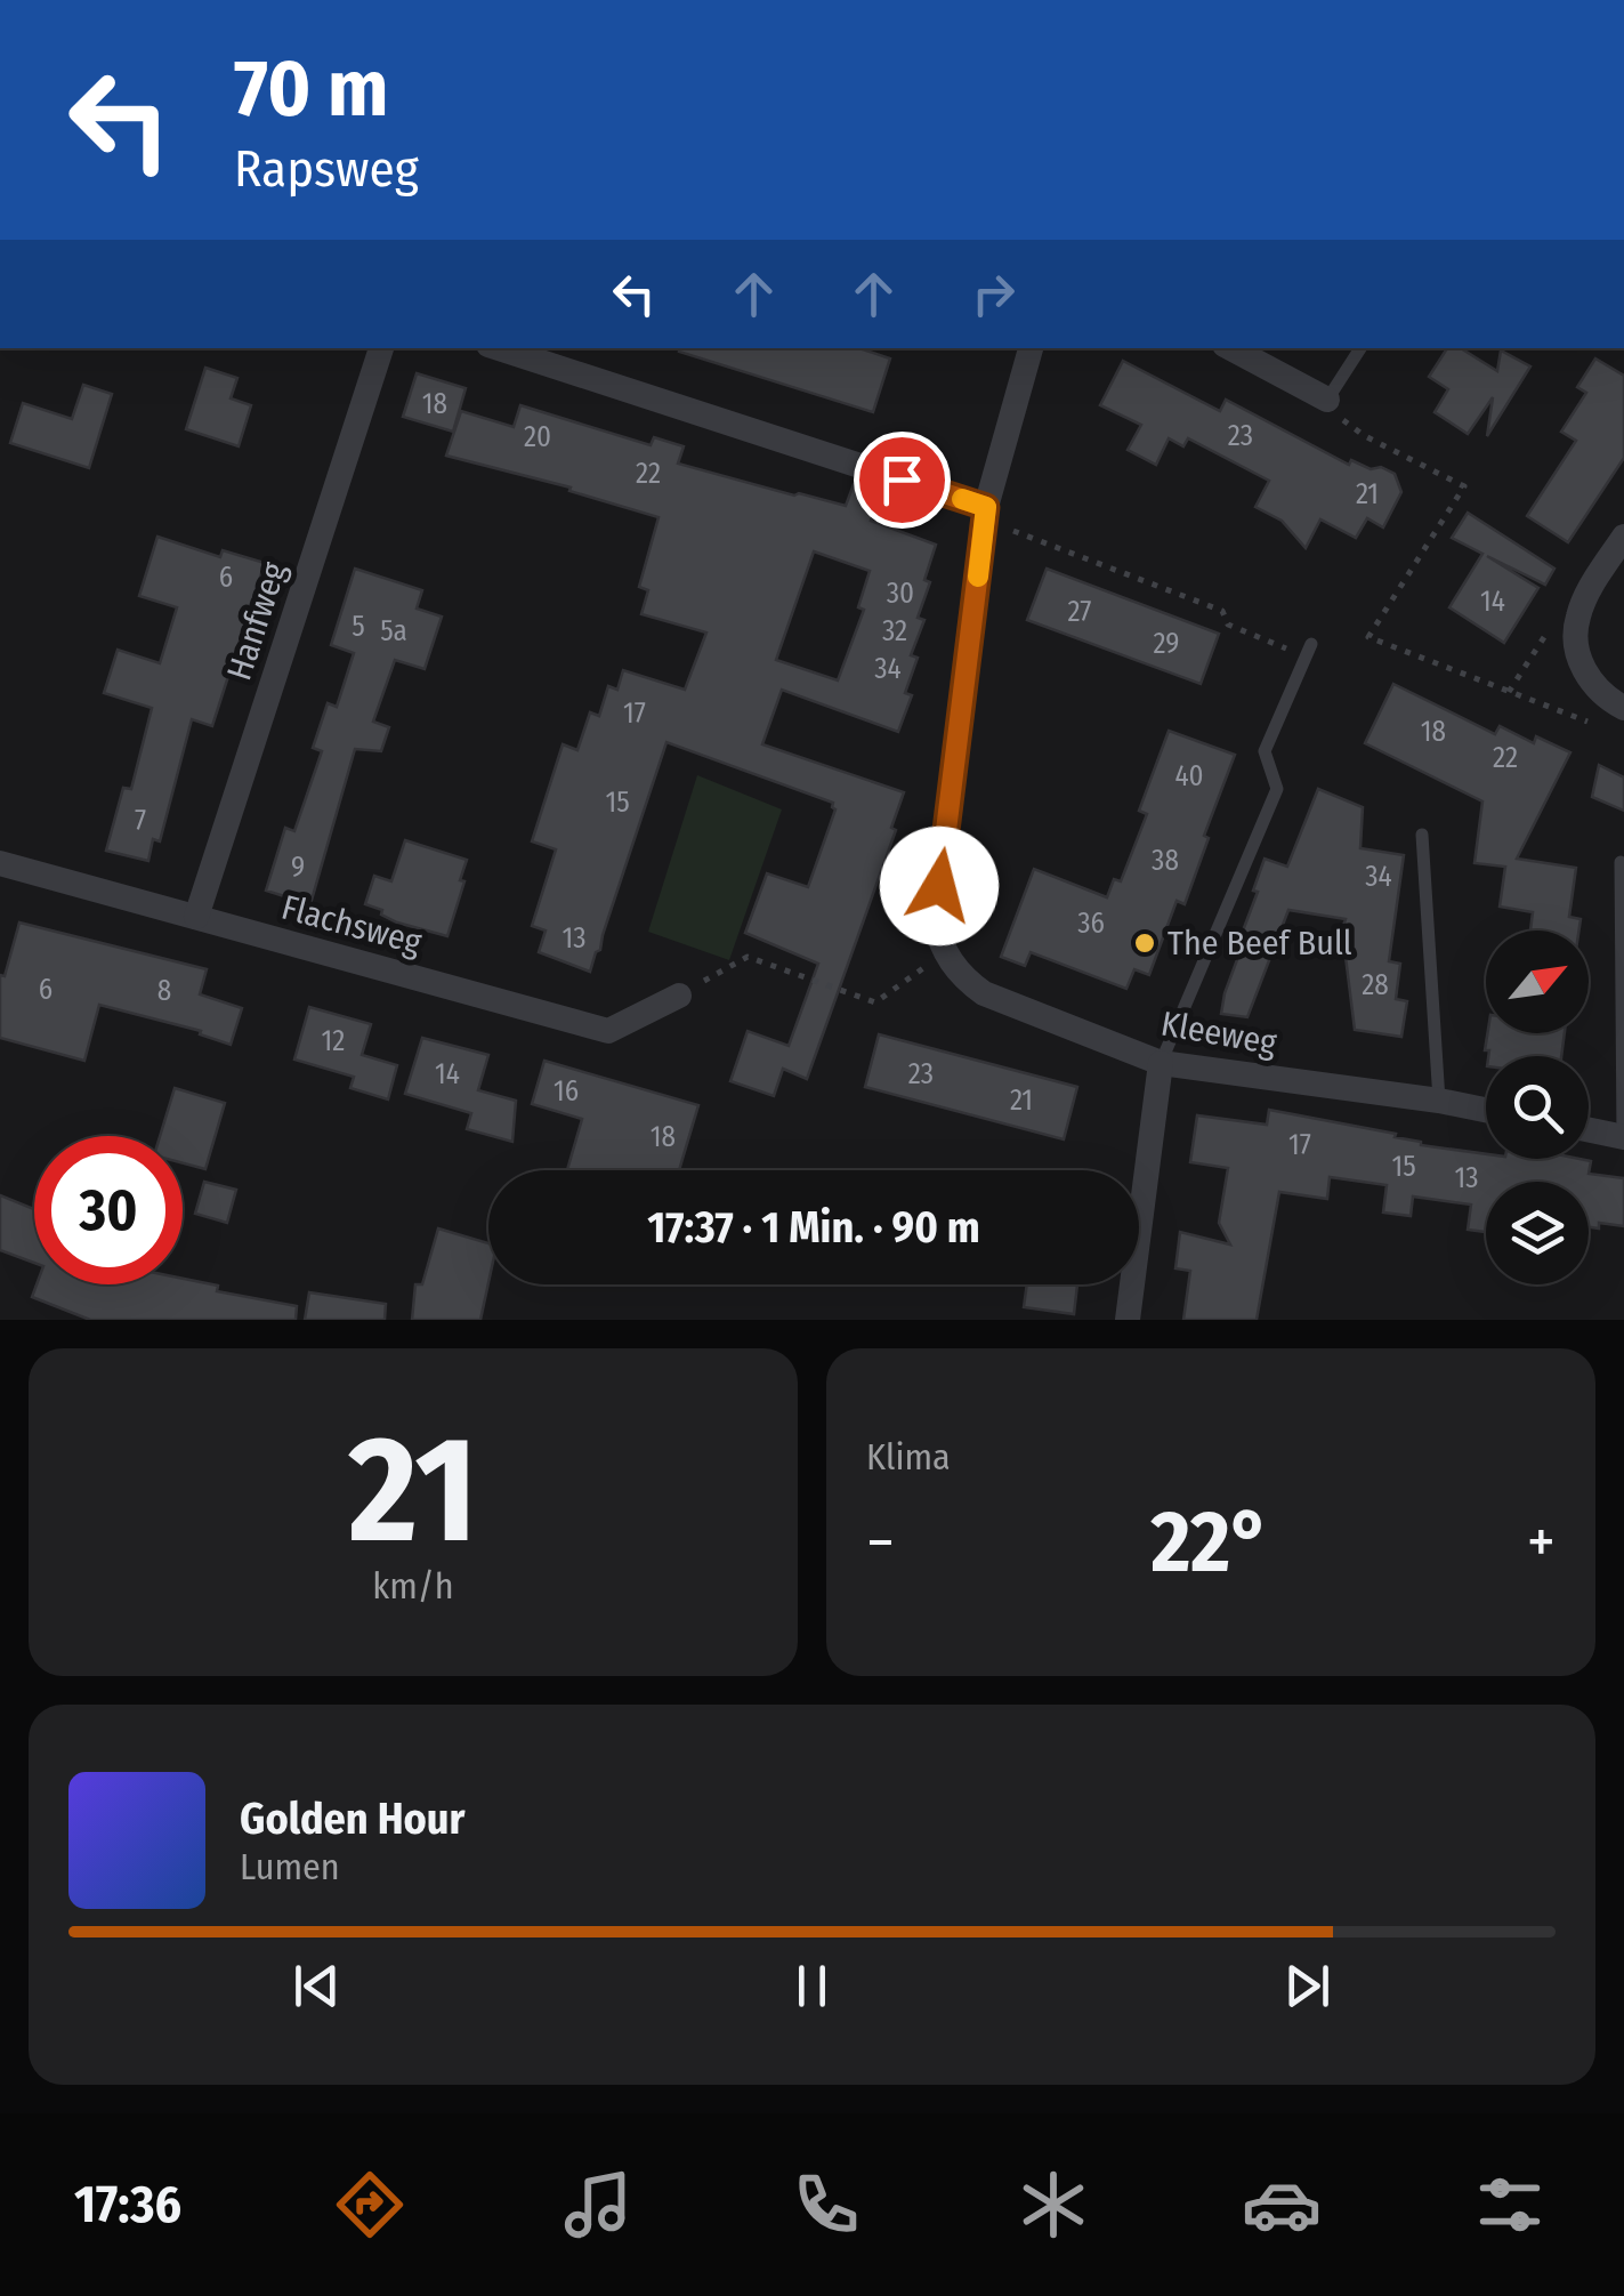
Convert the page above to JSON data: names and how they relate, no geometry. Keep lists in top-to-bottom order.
{
  "streets": {
    "street": ["Hanfweg", "Flachsweg", "Kleeweg"]
  },
  "crossings": [
    ["Hanfweg", "Flachsweg"]
  ],
  "places": ["The Beef Bull"],
  "house_numbers": [
    "18",
    "23",
    "20",
    "22",
    "21",
    "6",
    "30",
    "14",
    "27",
    "5",
    "5a",
    "32",
    "29",
    "34",
    "17",
    "18",
    "22",
    "40",
    "15",
    "7",
    "38",
    "9",
    "34",
    "36",
    "13",
    "28",
    "6",
    "8",
    "12",
    "14",
    "23",
    "16",
    "21",
    "18",
    "17",
    "15",
    "13"
  ],
  "north": "top right",
  "page": {
    "turn": ["70 m", "Rapsweg"],
    "limit": "30",
    "trip": "17:37 · 1 Min. · 90 m",
    "tile": [
      ["21", "km/h"],
      "Klima"
    ],
    "heat": ["−", "22°", "+"],
    "song": ["Golden Hour", "Lumen"],
    "tabs": "17:36"
  }
}
